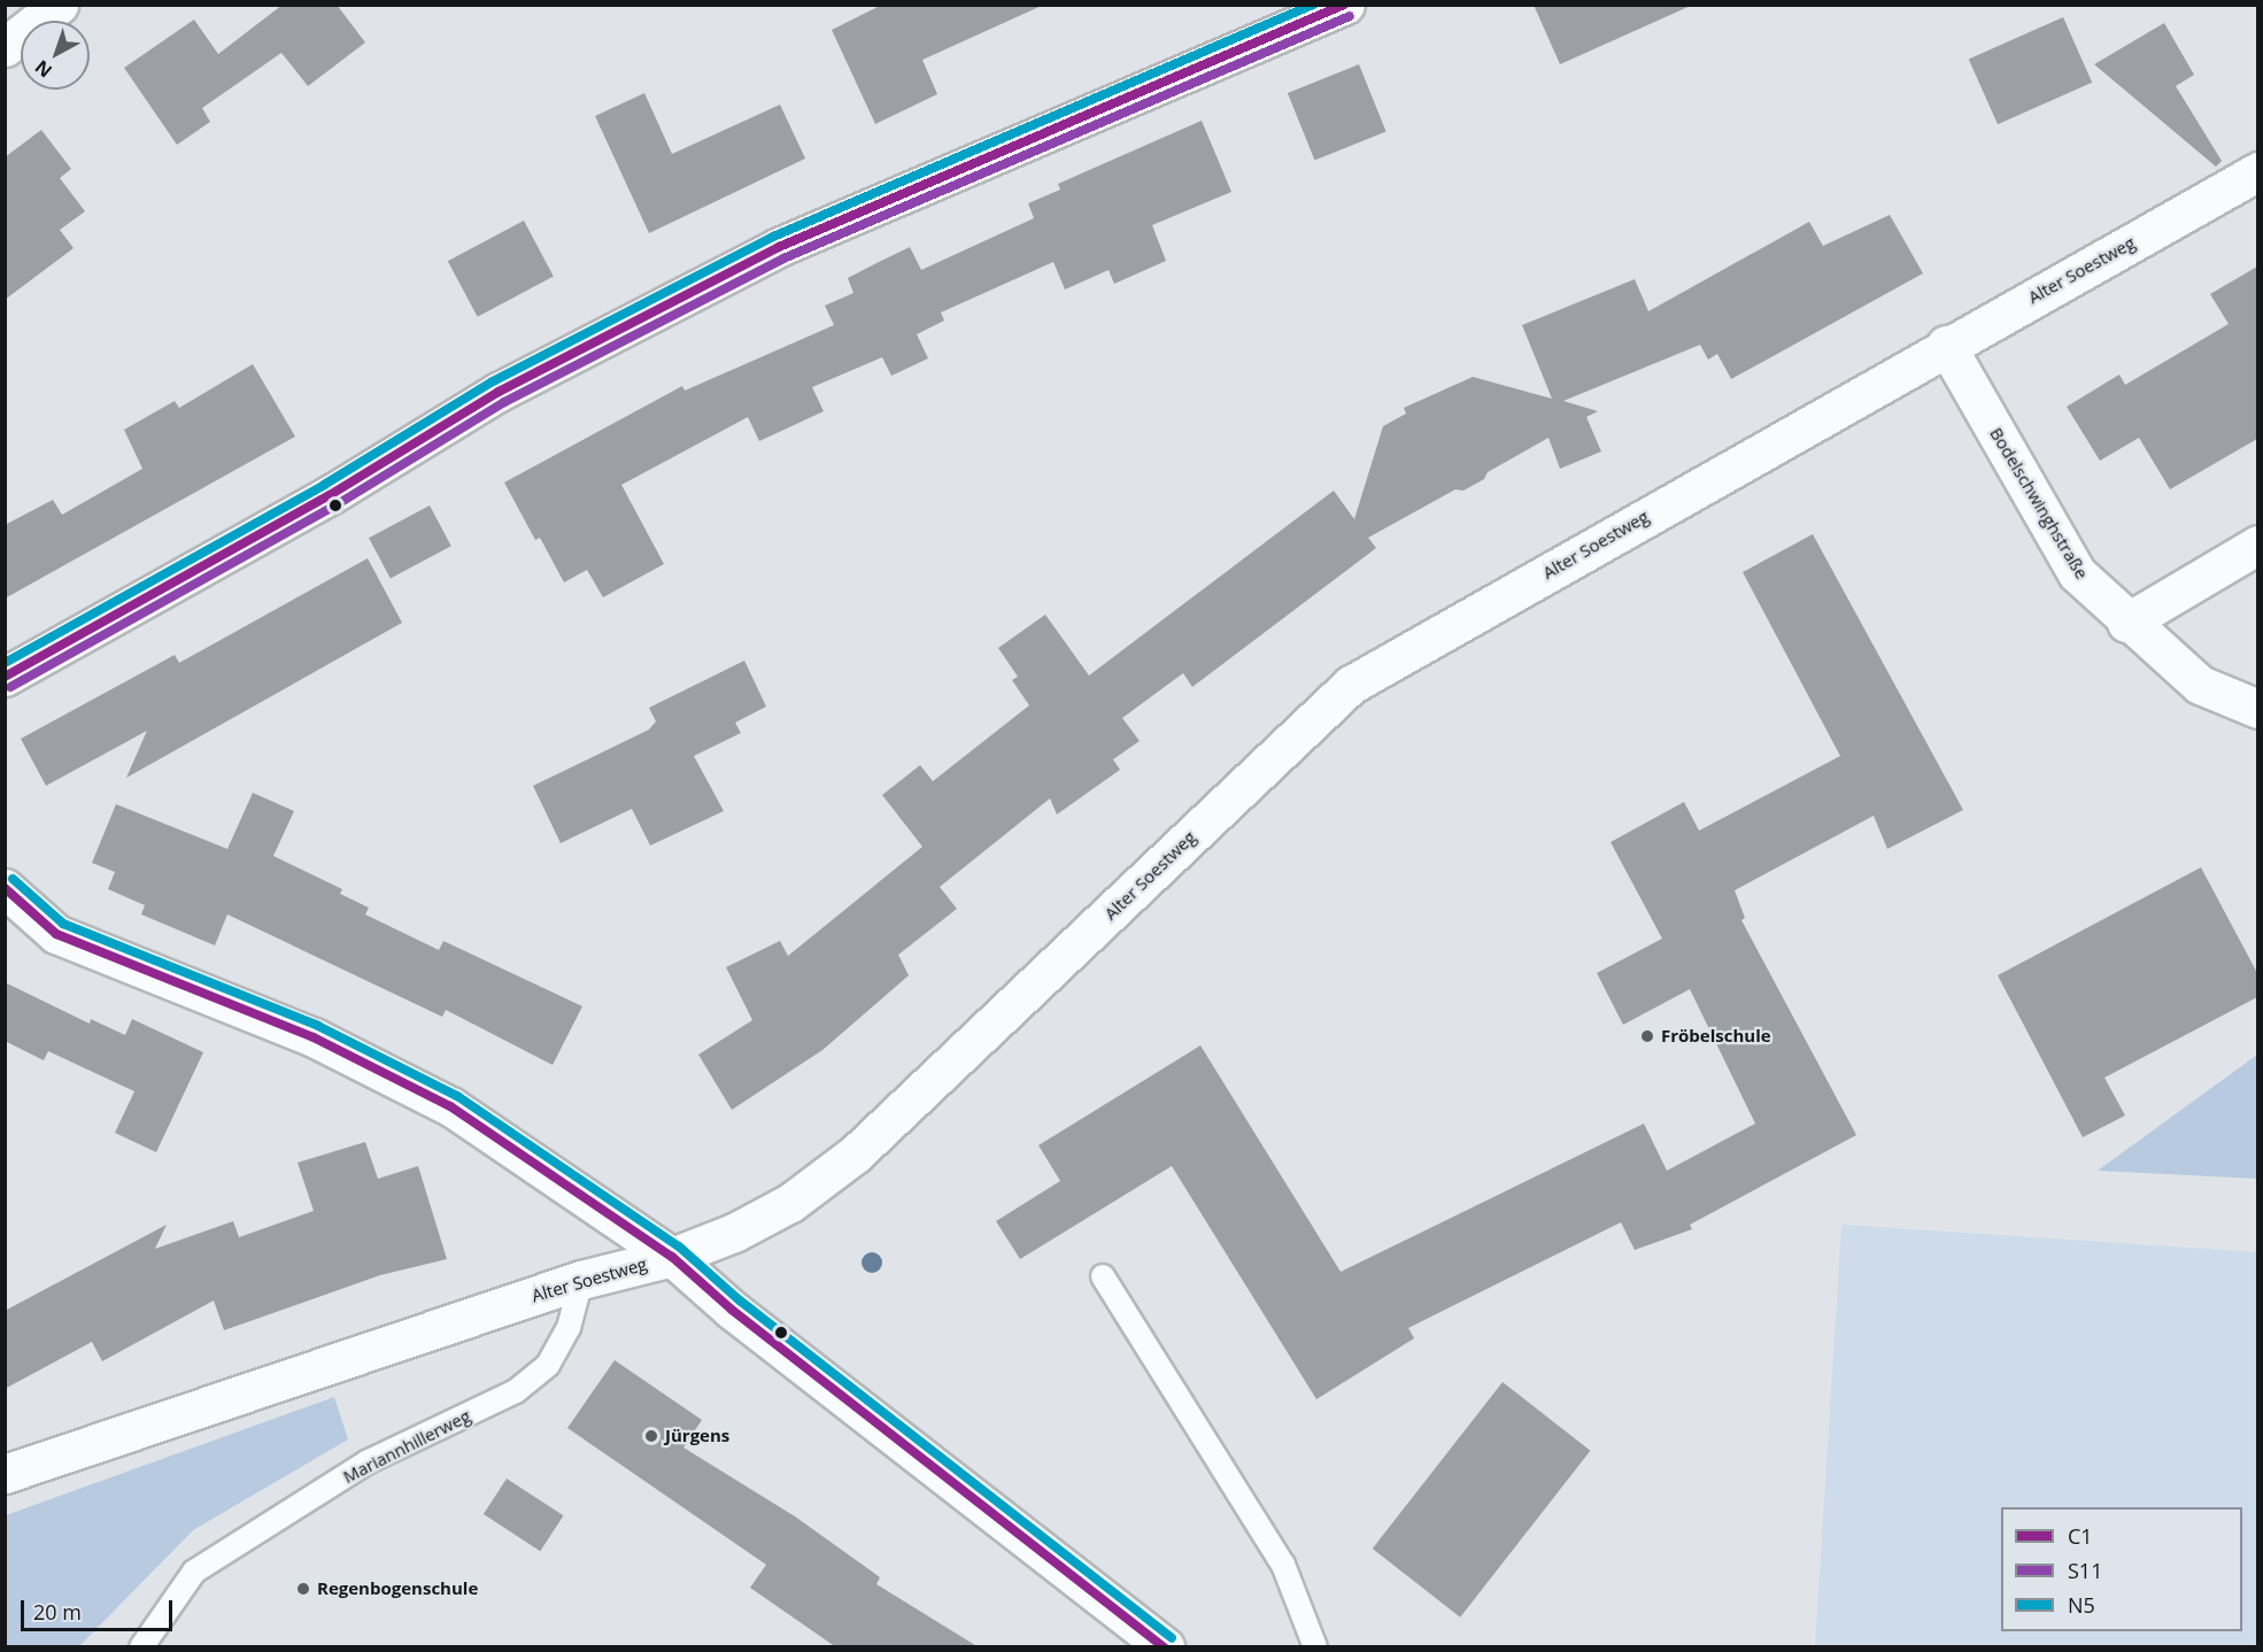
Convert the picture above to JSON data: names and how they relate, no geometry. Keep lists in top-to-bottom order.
{
  "streets": {
    "street": ["Alter Soestweg", "Bodelschwinghstraße"],
    "lane": ["Mariannhillerweg"]
  },
  "crossings": [
    ["Alter Soestweg", "Bodelschwinghstraße"],
    ["Alter Soestweg", "Mariannhillerweg"]
  ],
  "places": ["Fröbelschule", "Jürgens", "Regenbogenschule"],
  "lines": ["transit line C1", "transit line N5", "transit line S11"],
  "legend": ["C1", "S11", "N5"],
  "scale_bar": "20 m",
  "north": "bottom left"
}
